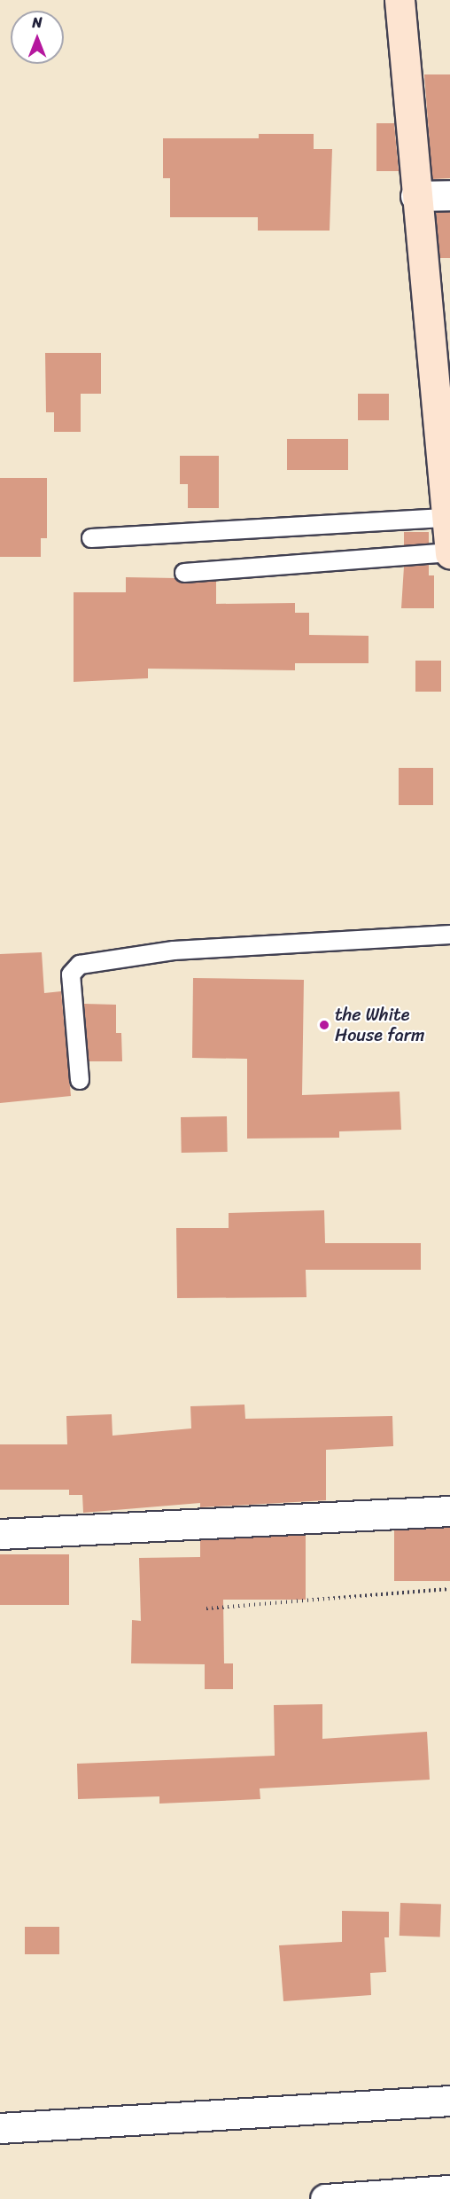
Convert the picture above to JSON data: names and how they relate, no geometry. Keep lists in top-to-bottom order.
{
  "places": ["the White House farm"],
  "north": "top"
}
